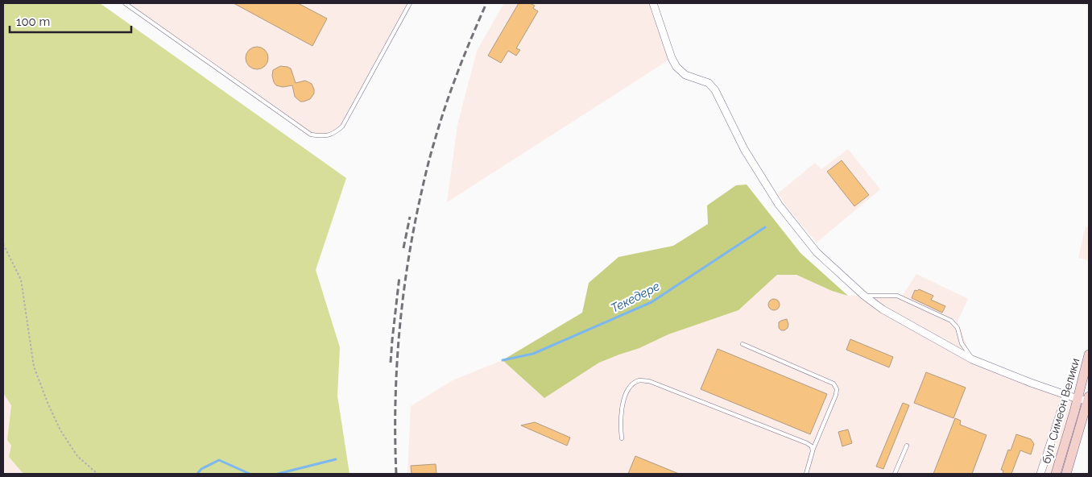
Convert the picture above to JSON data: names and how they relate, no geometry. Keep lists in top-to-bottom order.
{
  "streets": {
    "main road": ["бул. Симеон Велики"]
  },
  "water": ["Текедере"],
  "scale_bar": "100 m"
}
